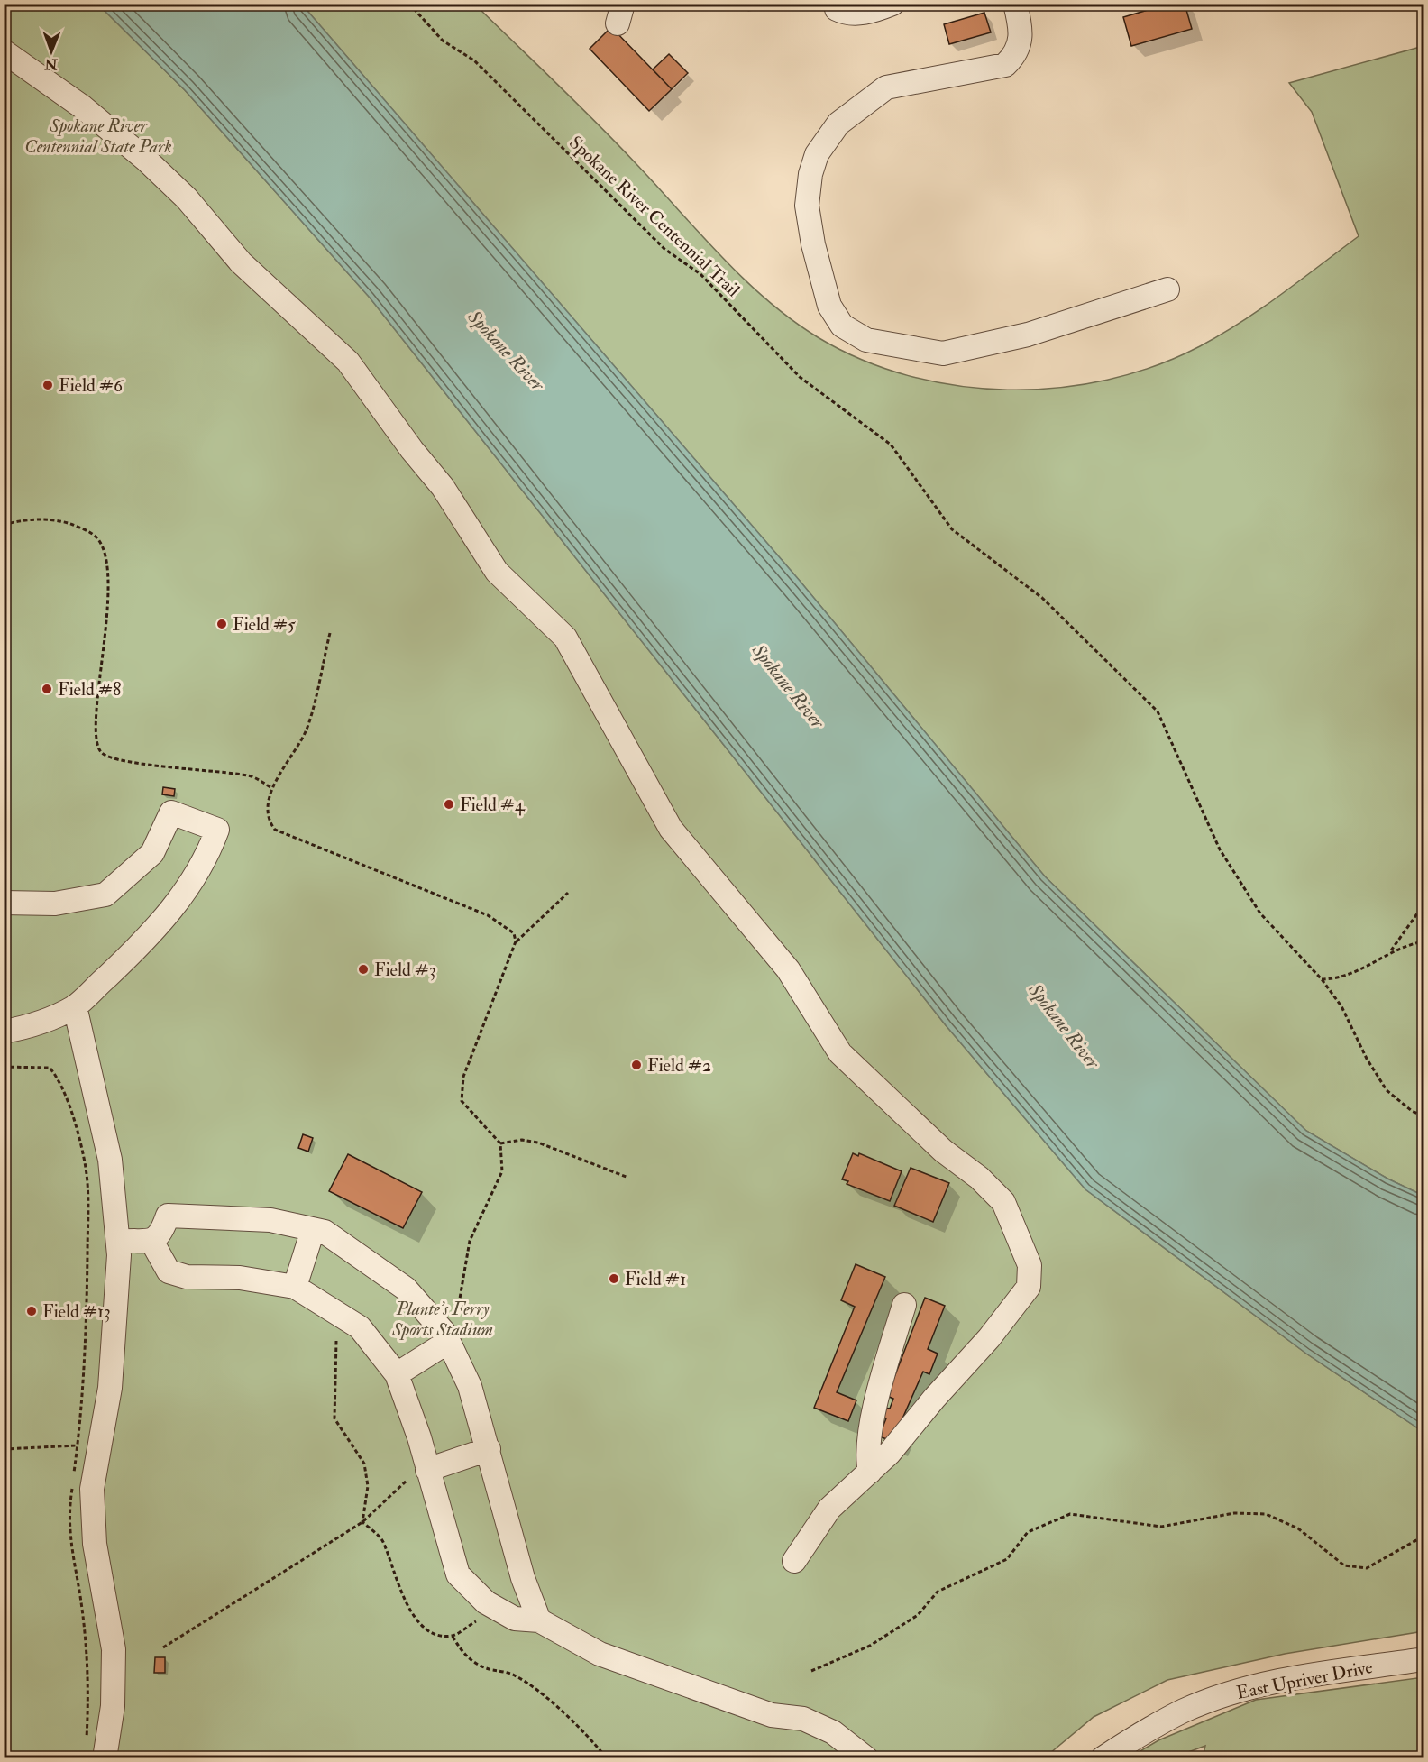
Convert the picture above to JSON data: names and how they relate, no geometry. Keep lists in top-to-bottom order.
{
  "streets": {
    "street": ["East Upriver Drive"],
    "path": ["Spokane River Centennial Trail"]
  },
  "water": ["Spokane River"],
  "parks": ["Spokane River Centennial State Park", "Plante's Ferry Sports Stadium"],
  "places": [
    "Field #6",
    "Field #5",
    "Field #8",
    "Field #4",
    "Field #3",
    "Field #2",
    "Field #1",
    "Field #13"
  ],
  "north": "bottom"
}
